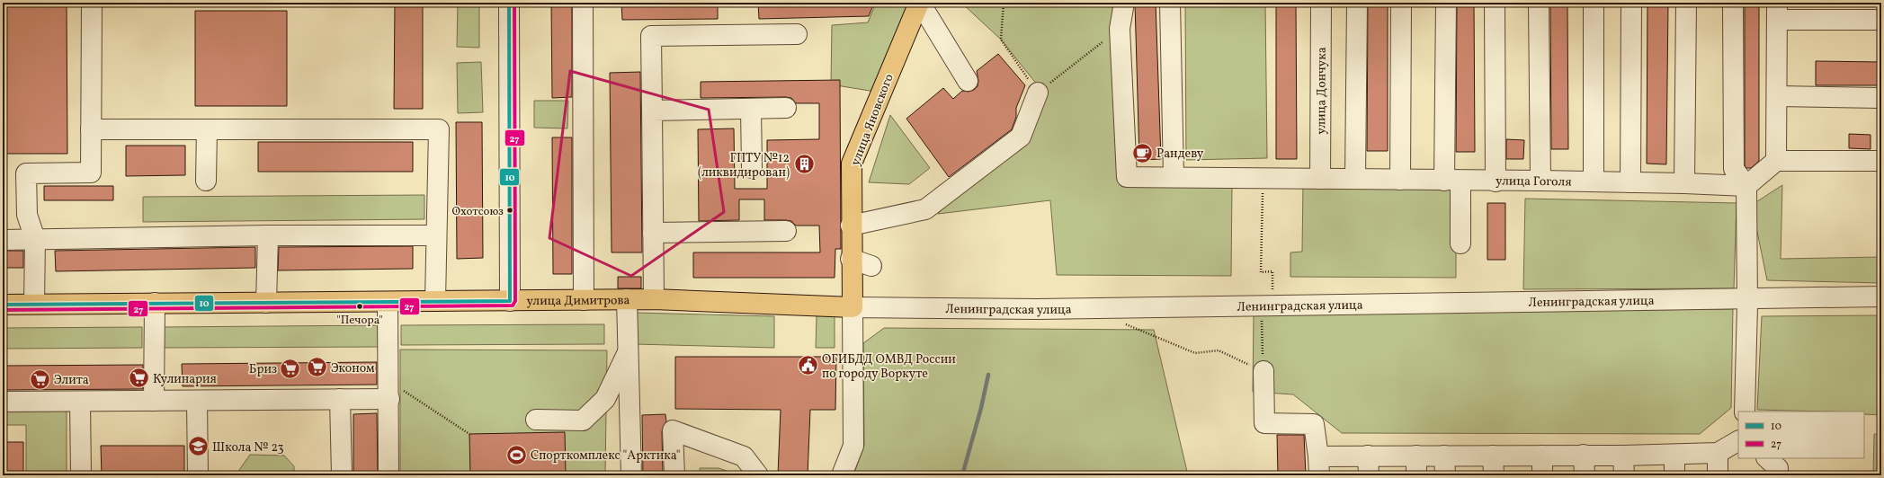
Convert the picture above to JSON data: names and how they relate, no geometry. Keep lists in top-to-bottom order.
{
  "streets": {
    "main road": ["улица Яновского", "улица Димитрова"],
    "street": ["улица Дончука", "улица Гоголя", "Ленинградская улица"]
  },
  "crossings": [
    ["улица Дончука", "улица Гоголя"],
    ["улица Яновского", "улица Димитрова"],
    ["улица Яновского", "Ленинградская улица"],
    ["улица Димитрова", "Ленинградская улица"]
  ],
  "places": {
    "cafe": ["Рандеву"],
    "building": ["ГПТУ №12 (ликвидирован)"],
    "other": ["Охотсоюз", "\"Печора\""],
    "public building": ["ОГИБДД ОМВД России по городу Воркуте"],
    "supermarket": [
      "Эконом",
      "Бриз",
      "Кулинария",
      "Элита"
    ],
    "school or university": ["Школа № 23"],
    "sports": ["Спорткомплекс \"Арктика\""]
  },
  "lines": ["transit line 10", "transit line 27"],
  "legend": ["10", "27"]
}
